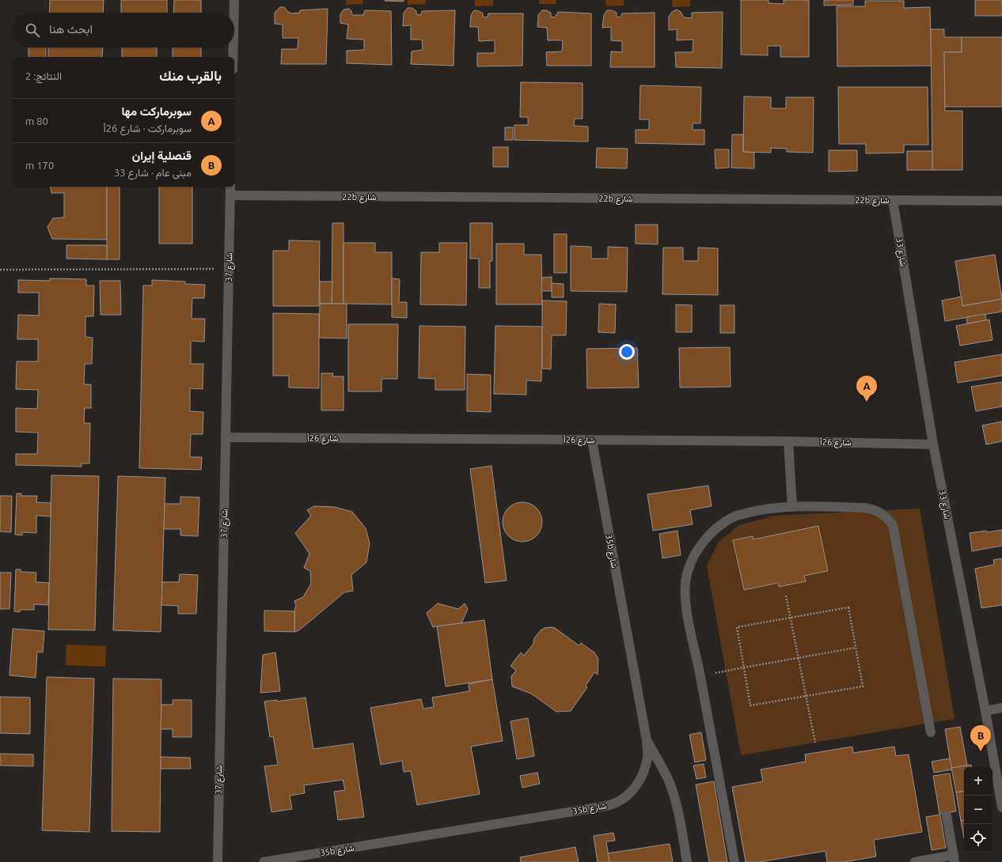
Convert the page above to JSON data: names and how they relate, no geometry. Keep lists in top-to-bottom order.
{
  "streets": {
    "street": [
      "22b شارع",
      "شارع 33",
      "شارع 37",
      "شارع 26أ",
      "35b شارع"
    ]
  },
  "crossings": [
    ["22b شارع", "شارع 33"],
    ["22b شارع", "شارع 37"],
    ["شارع 33", "شارع 26أ"],
    ["شارع 37", "شارع 26أ"],
    ["شارع 26أ", "35b شارع"]
  ],
  "page": {
    "search": "ابحث هنا",
    "heading": ["بالقرب منك", "النتائج: 2"],
    "list": [
      {
        "mark": "A",
        "name": "سوبرماركت مها",
        "note": "سوبرماركت · شارع 26أ",
        "value": "80 m"
      },
      {
        "mark": "B",
        "name": "قنصلية إيران",
        "note": "مبنى عام · شارع 33",
        "value": "170 m"
      }
    ],
    "pins": ["A", "B"],
    "map_buttons": ["+", "−"]
  }
}
